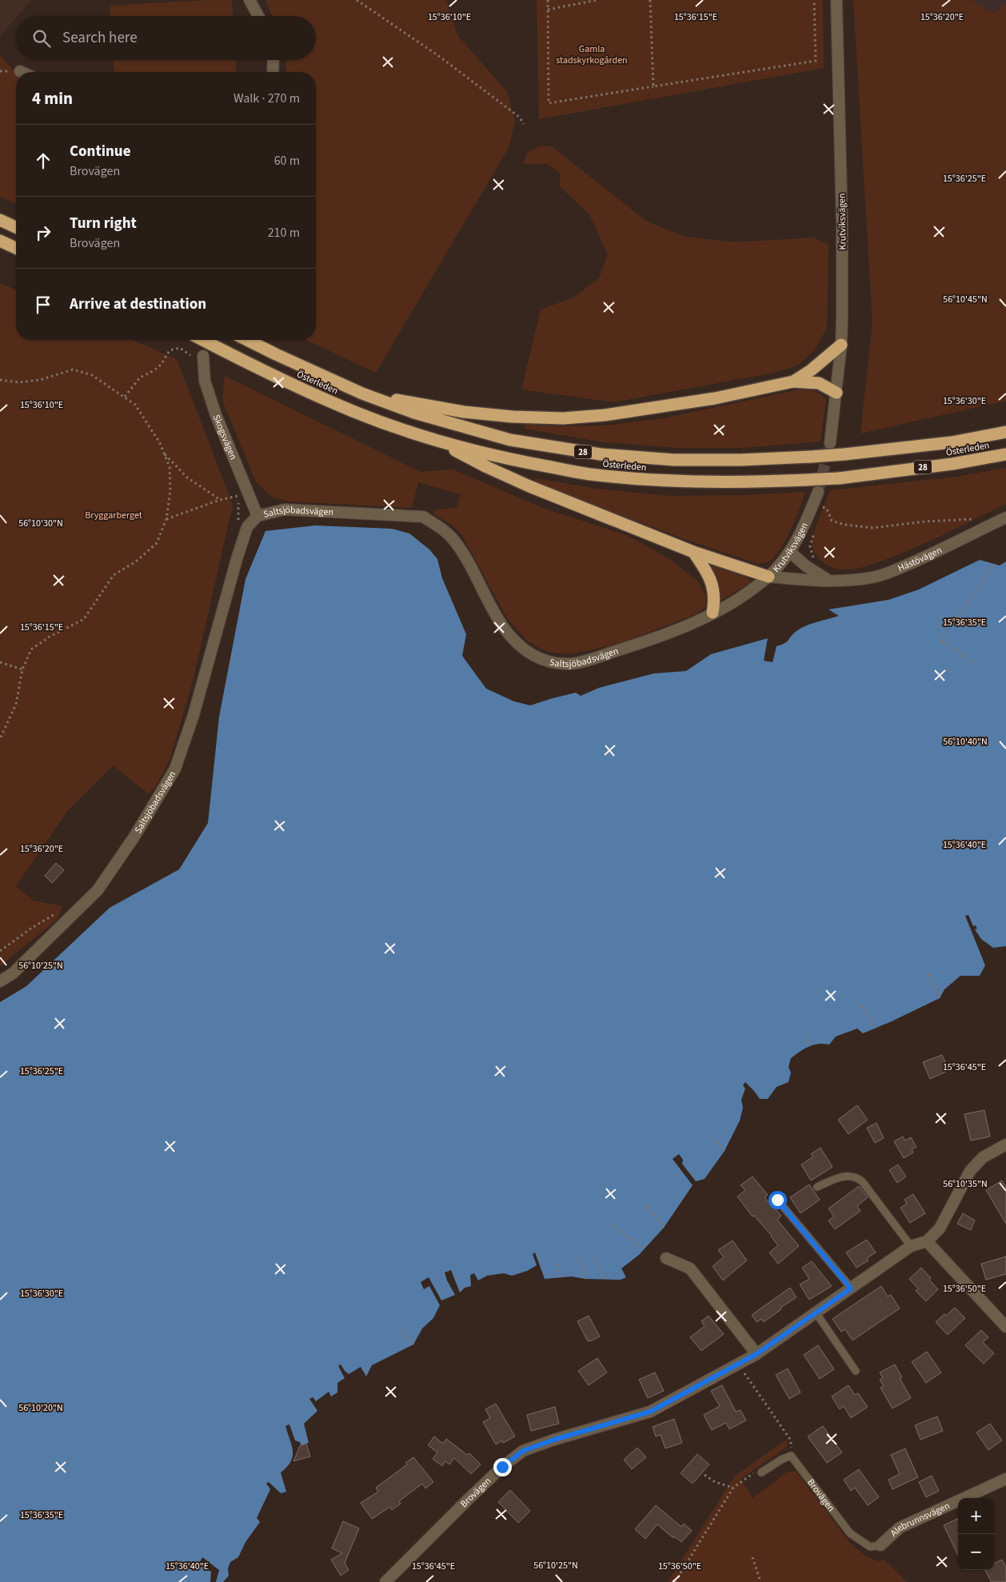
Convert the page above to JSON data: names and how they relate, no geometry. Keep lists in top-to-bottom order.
{
  "streets": {
    "highway": ["Österleden", "28"],
    "street": [
      "Krutviksvägen",
      "Skogsvägen",
      "Saltsjöbadsvägen",
      "Hästövägen",
      "Brovägen",
      "Alebrunnsvägen"
    ]
  },
  "crossings": [
    ["Krutviksvägen", "Saltsjöbadsvägen"],
    ["Krutviksvägen", "Hästövägen"],
    ["Skogsvägen", "Saltsjöbadsvägen"],
    ["Saltsjöbadsvägen", "Hästövägen"],
    ["Brovägen", "Alebrunnsvägen"]
  ],
  "parks": ["Gamla stadskyrkogården", "Bryggarberget"],
  "page": {
    "search": "Search here",
    "heading": ["4 min", "Walk · 270 m"],
    "list": [
      ["Continue", "Brovägen", "60 m"],
      ["Turn right", "Brovägen", "210 m"],
      "Arrive at destination"
    ],
    "map_buttons": ["+", "−"]
  },
  "coordinates": [
    "15°36'10\"E",
    "15°36'15\"E",
    "15°36'20\"E",
    "15°36'25\"E",
    "56°10'45\"N",
    "15°36'30\"E",
    "56°10'30\"N",
    "15°36'35\"E",
    "56°10'40\"N",
    "15°36'40\"E",
    "56°10'25\"N",
    "15°36'45\"E",
    "56°10'35\"N",
    "15°36'50\"E",
    "56°10'20\"N"
  ]
}
